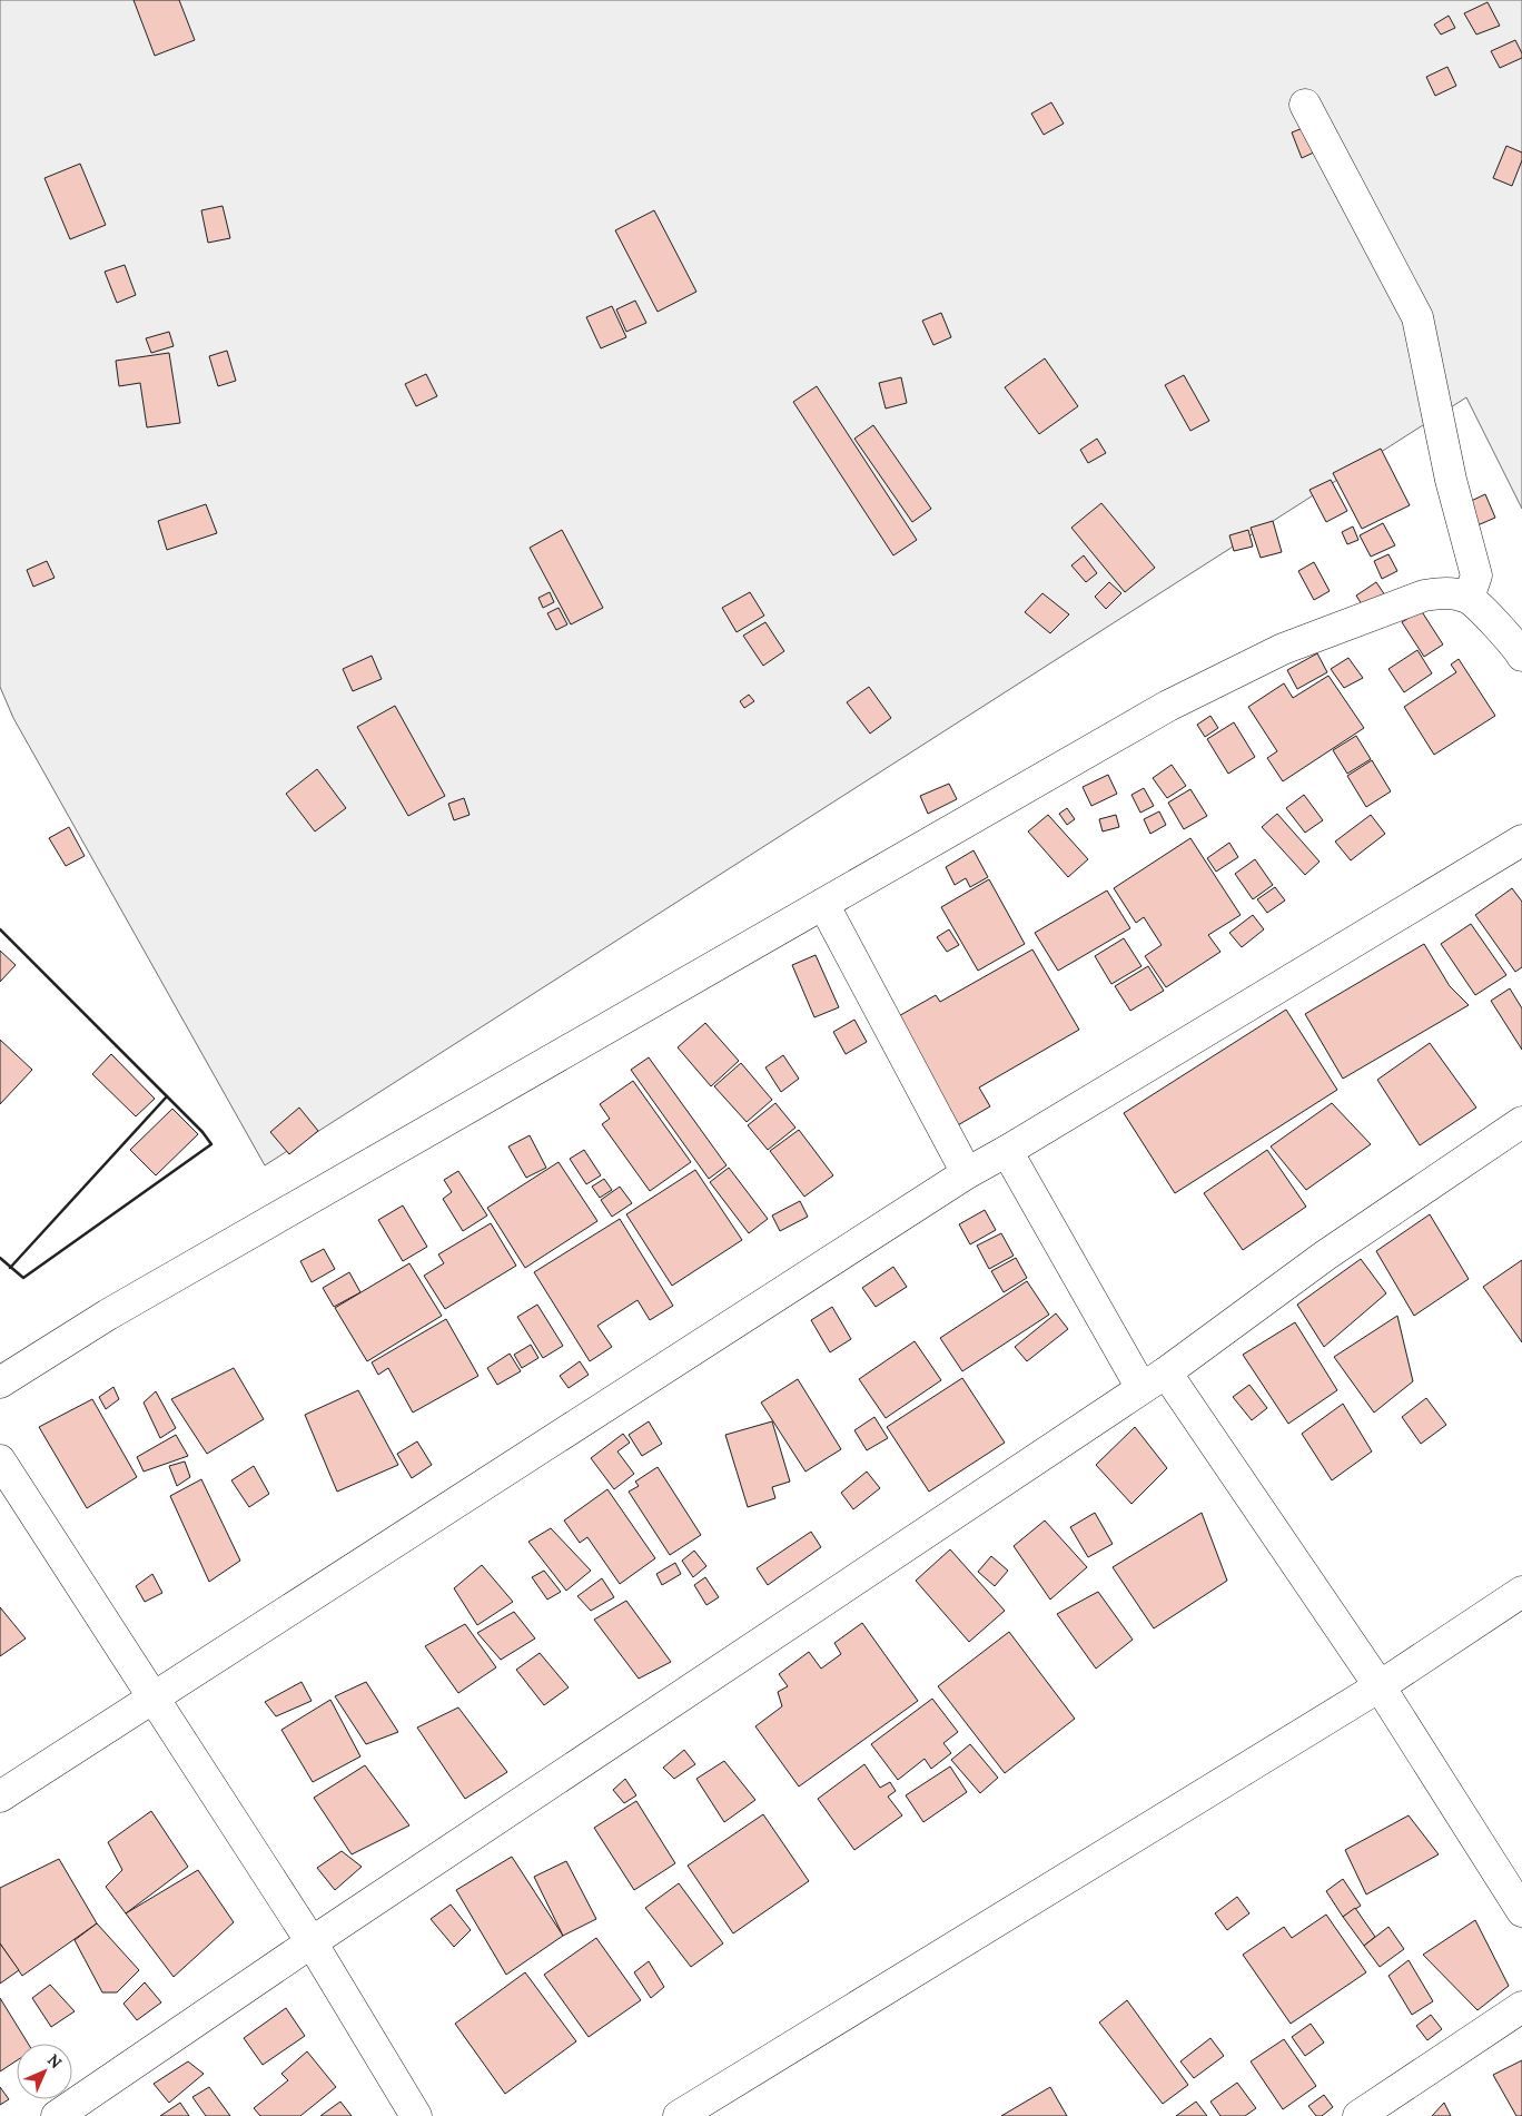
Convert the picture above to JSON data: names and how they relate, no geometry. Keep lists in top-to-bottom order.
{
  "north": "top right"
}
